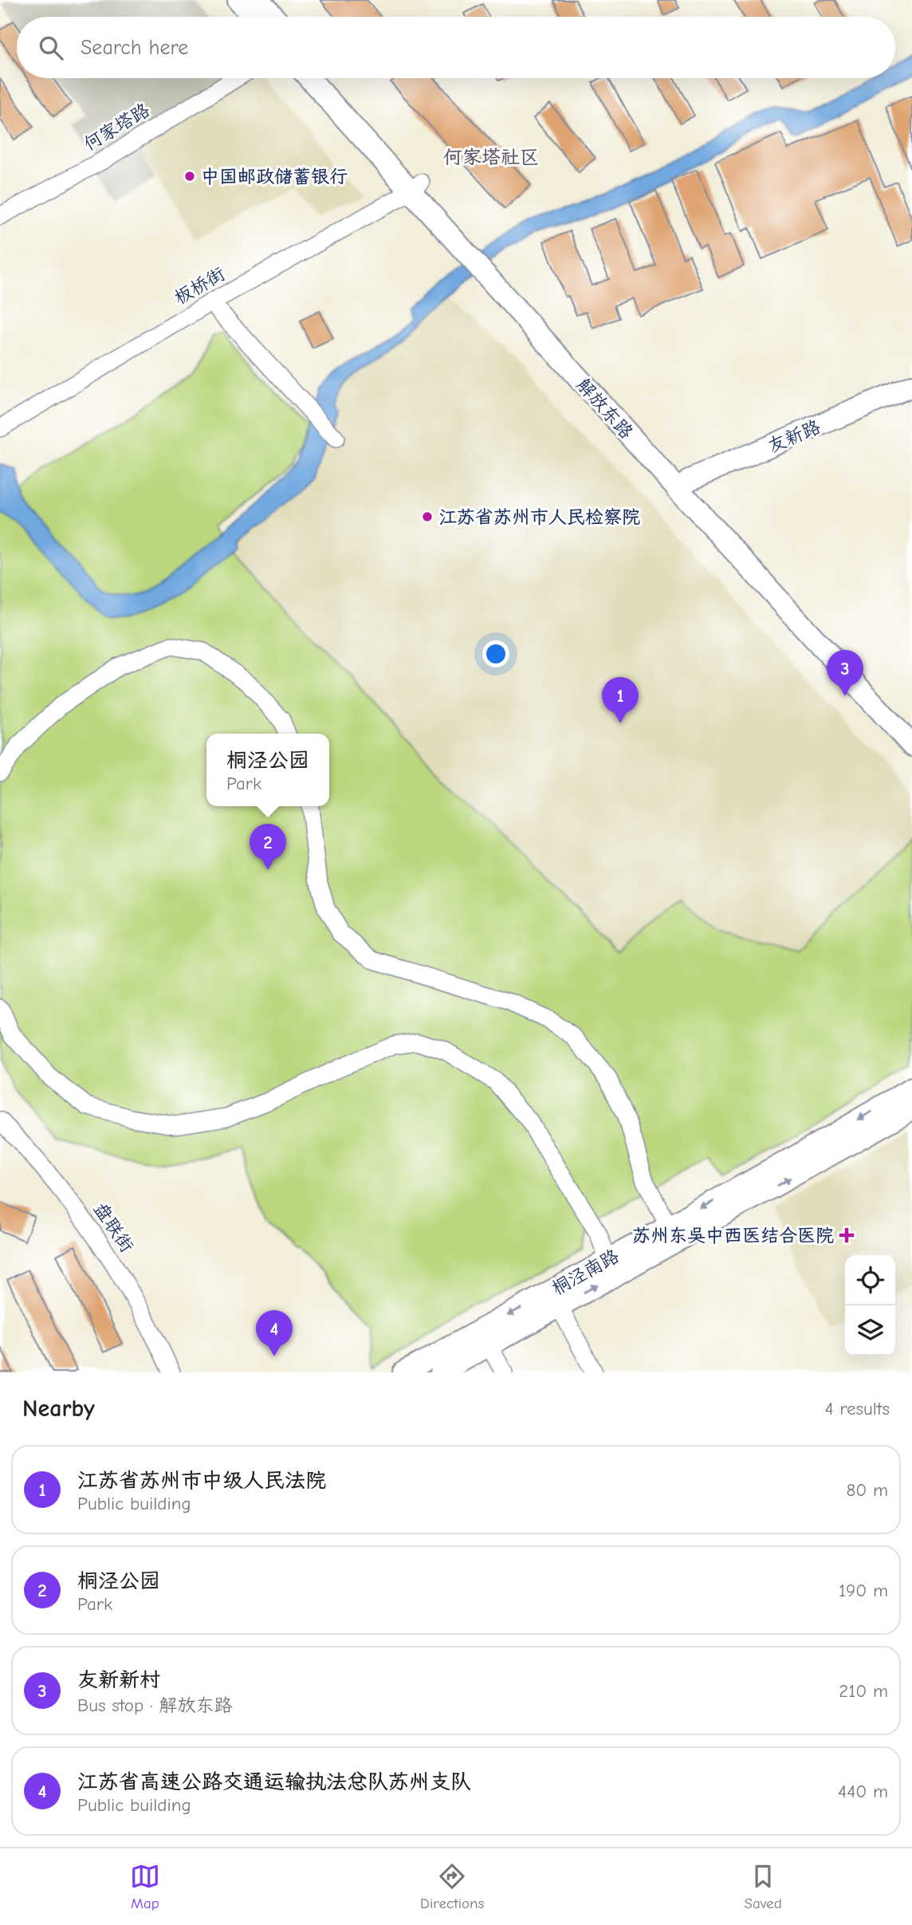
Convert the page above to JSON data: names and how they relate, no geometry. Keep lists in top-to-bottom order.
{
  "streets": {
    "main road": ["解放东路", "友新路", "桐泾南路"],
    "street": ["何家塔路", "板桥街", "盘联街"]
  },
  "crossings": [
    ["板桥街", "解放东路"],
    ["解放东路", "友新路"]
  ],
  "districts": ["何家塔社区"],
  "places": {
    "other": ["中国邮政储蓄银行", "江苏省苏州市人民检察院"],
    "health": ["苏州东吴中西医结合医院"]
  },
  "page": {
    "search": "Search here",
    "pins": [
      "3",
      "1",
      "2",
      "4"
    ],
    "popup": ["桐泾公园", "Park"],
    "heading": ["Nearby", "4 results"],
    "list": [
      {
        "mark": "1",
        "name": "江苏省苏州市中级人民法院",
        "note": "Public building",
        "value": "80 m"
      },
      {
        "mark": "2",
        "name": "桐泾公园",
        "note": "Park",
        "value": "190 m"
      },
      {
        "mark": "3",
        "name": "友新新村",
        "note": "Bus stop · 解放东路",
        "value": "210 m"
      },
      {
        "mark": "4",
        "name": "江苏省高速公路交通运输执法总队苏州支队",
        "note": "Public building",
        "value": "440 m"
      }
    ],
    "nav": ["Map", "Directions", "Saved"]
  }
}
